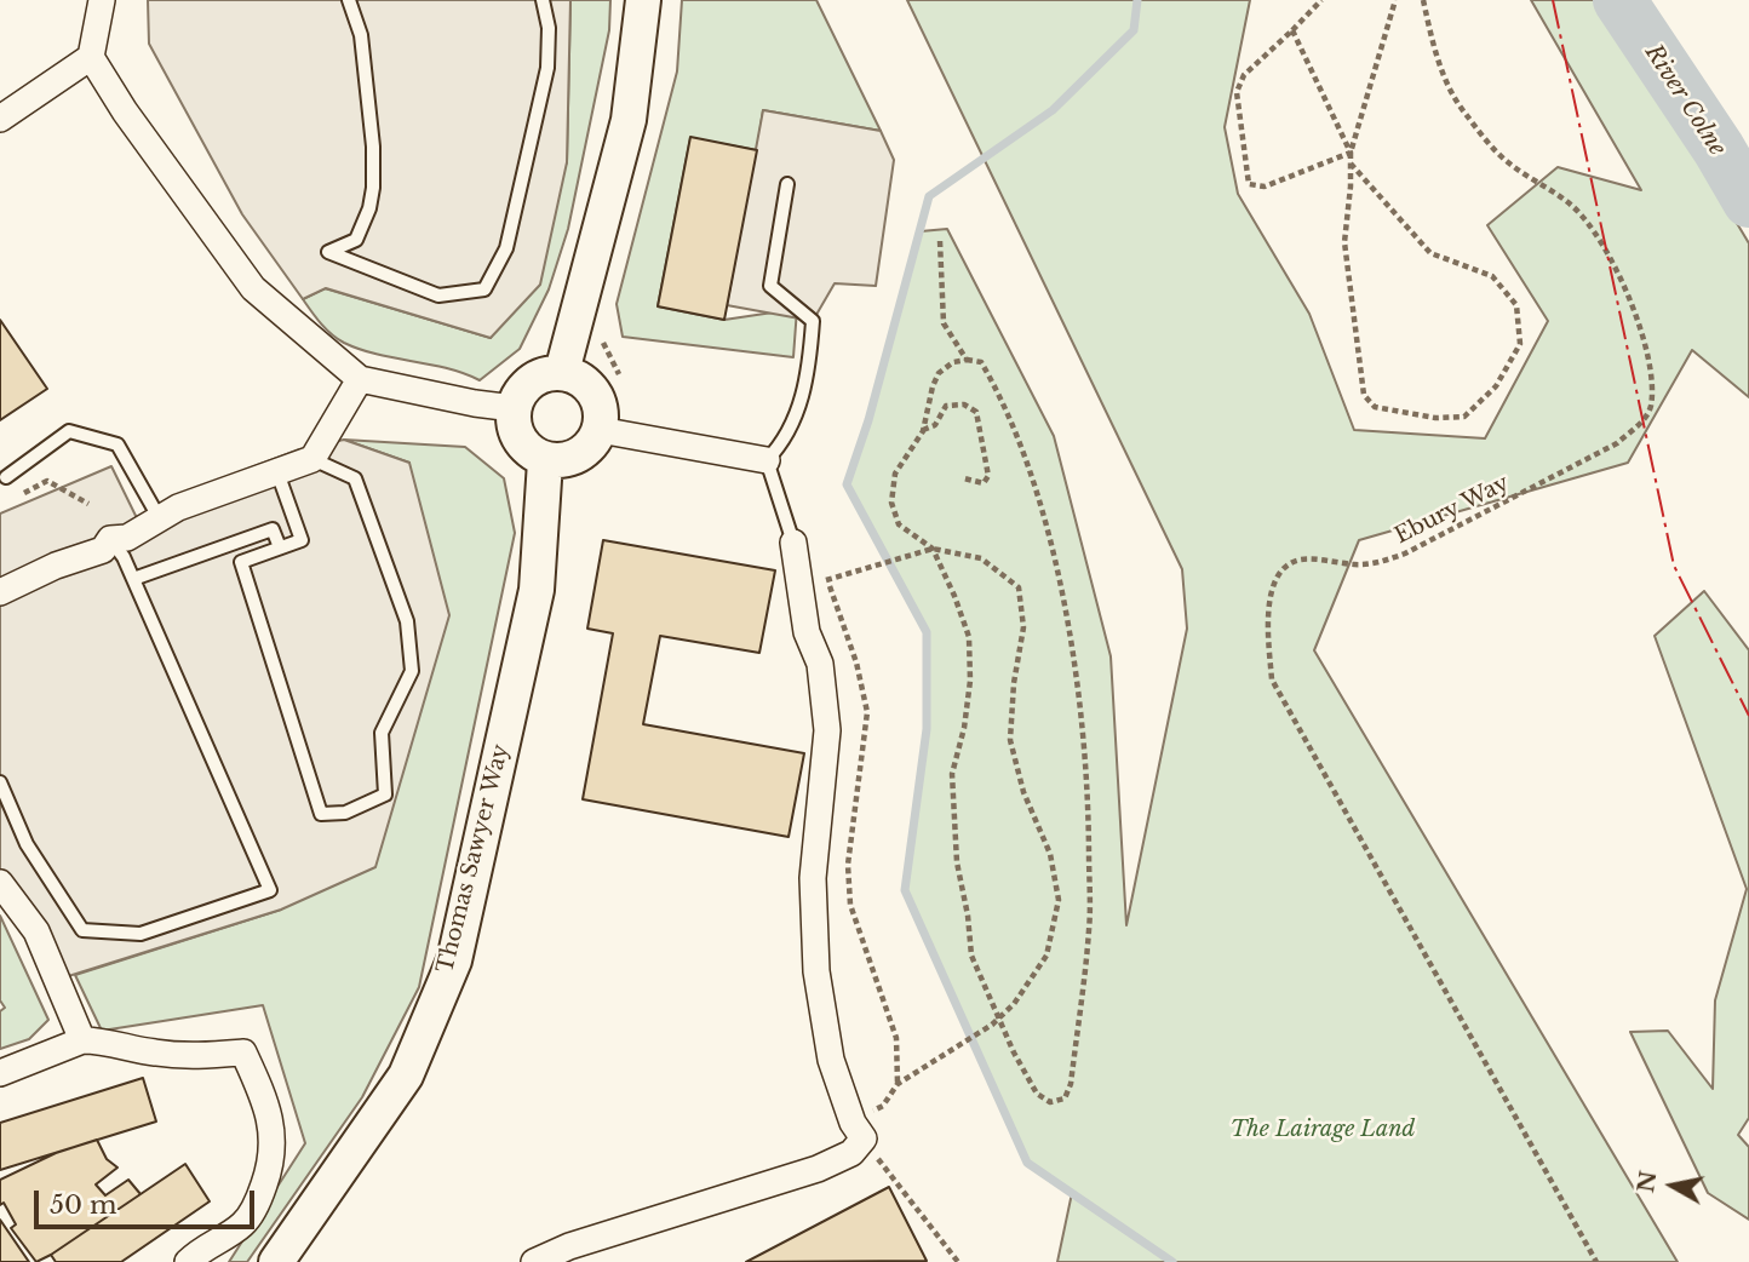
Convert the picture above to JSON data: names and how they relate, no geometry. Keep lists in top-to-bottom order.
{
  "streets": {
    "street": ["Thomas Sawyer Way"],
    "path": ["Ebury Way"]
  },
  "water": ["River Colne"],
  "parks": ["The Lairage Land"],
  "scale_bar": "50 m",
  "north": "left"
}
